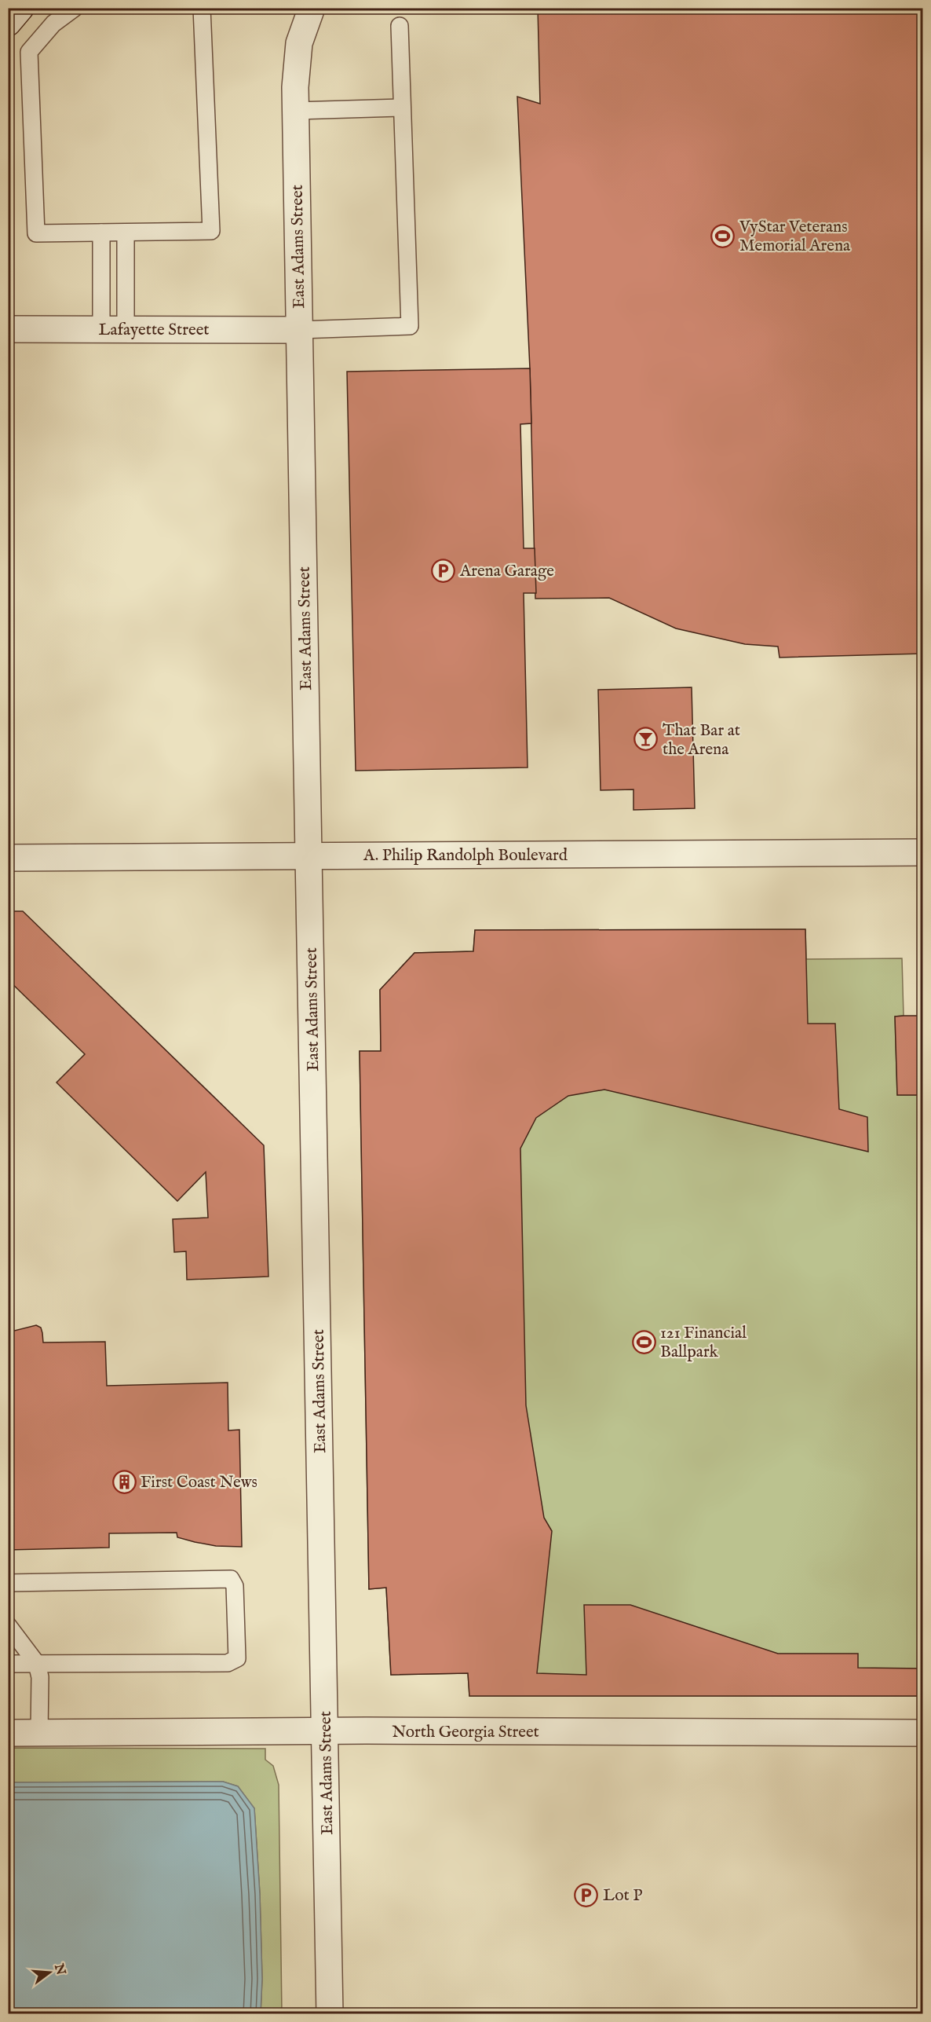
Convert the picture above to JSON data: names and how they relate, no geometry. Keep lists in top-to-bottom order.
{
  "streets": {
    "street": [
      "East Adams Street",
      "Lafayette Street",
      "A. Philip Randolph Boulevard",
      "North Georgia Street"
    ]
  },
  "crossings": [
    ["East Adams Street", "Lafayette Street"],
    ["East Adams Street", "A. Philip Randolph Boulevard"],
    ["East Adams Street", "North Georgia Street"]
  ],
  "places": {
    "sports": ["VyStar Veterans Memorial Arena", "121 Financial Ballpark"],
    "parking": ["Arena Garage", "Lot P"],
    "bar": ["That Bar at the Arena"],
    "building": ["First Coast News"]
  },
  "north": "right"
}
